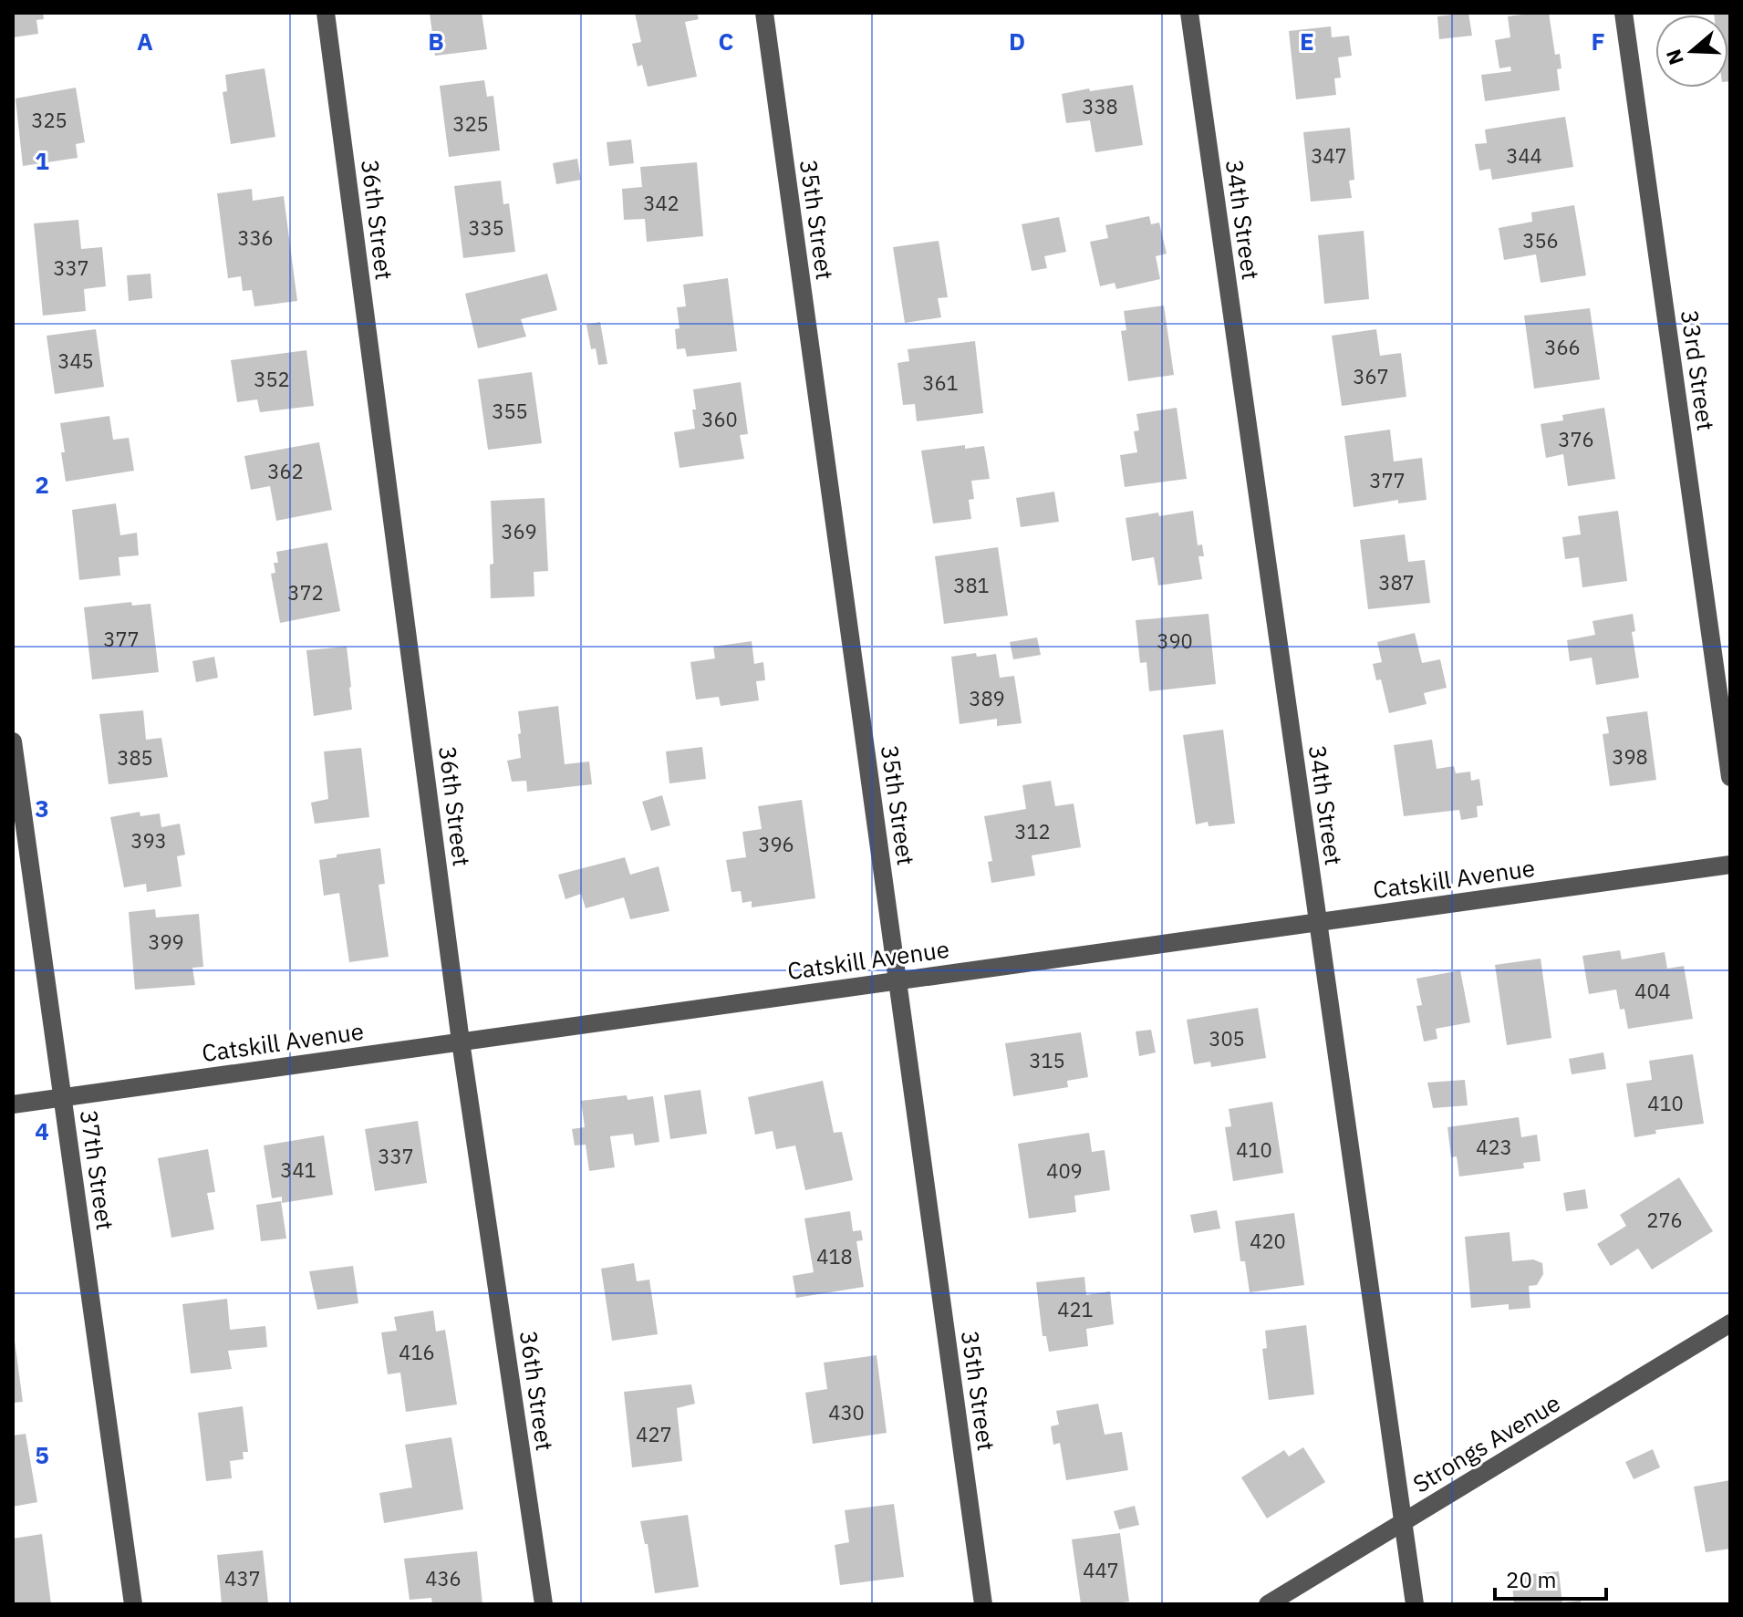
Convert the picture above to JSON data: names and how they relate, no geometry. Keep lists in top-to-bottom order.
{
  "streets": {
    "street": [
      "36th Street",
      "35th Street",
      "34th Street",
      "33rd Street",
      "Catskill Avenue",
      "37th Street",
      "Strongs Avenue"
    ]
  },
  "crossings": [
    ["36th Street", "Catskill Avenue"],
    ["35th Street", "Catskill Avenue"],
    ["34th Street", "Catskill Avenue"],
    ["34th Street", "Strongs Avenue"],
    ["Catskill Avenue", "37th Street"]
  ],
  "house_numbers": [
    "338",
    "325",
    "325",
    "347",
    "344",
    "342",
    "335",
    "336",
    "356",
    "337",
    "366",
    "345",
    "367",
    "352",
    "361",
    "355",
    "360",
    "376",
    "362",
    "377",
    "369",
    "387",
    "381",
    "372",
    "377",
    "390",
    "389",
    "398",
    "385",
    "312",
    "393",
    "396",
    "399",
    "404",
    "305",
    "315",
    "410",
    "423",
    "410",
    "337",
    "341",
    "409",
    "276",
    "420",
    "418",
    "421",
    "416",
    "430",
    "427",
    "447",
    "437",
    "436"
  ],
  "scale_bar": "20 m",
  "north": "left",
  "grid": {
    "columns": [
      "A",
      "B",
      "C",
      "D",
      "E",
      "F"
    ],
    "rows": [
      "1",
      "2",
      "3",
      "4",
      "5"
    ]
  }
}
